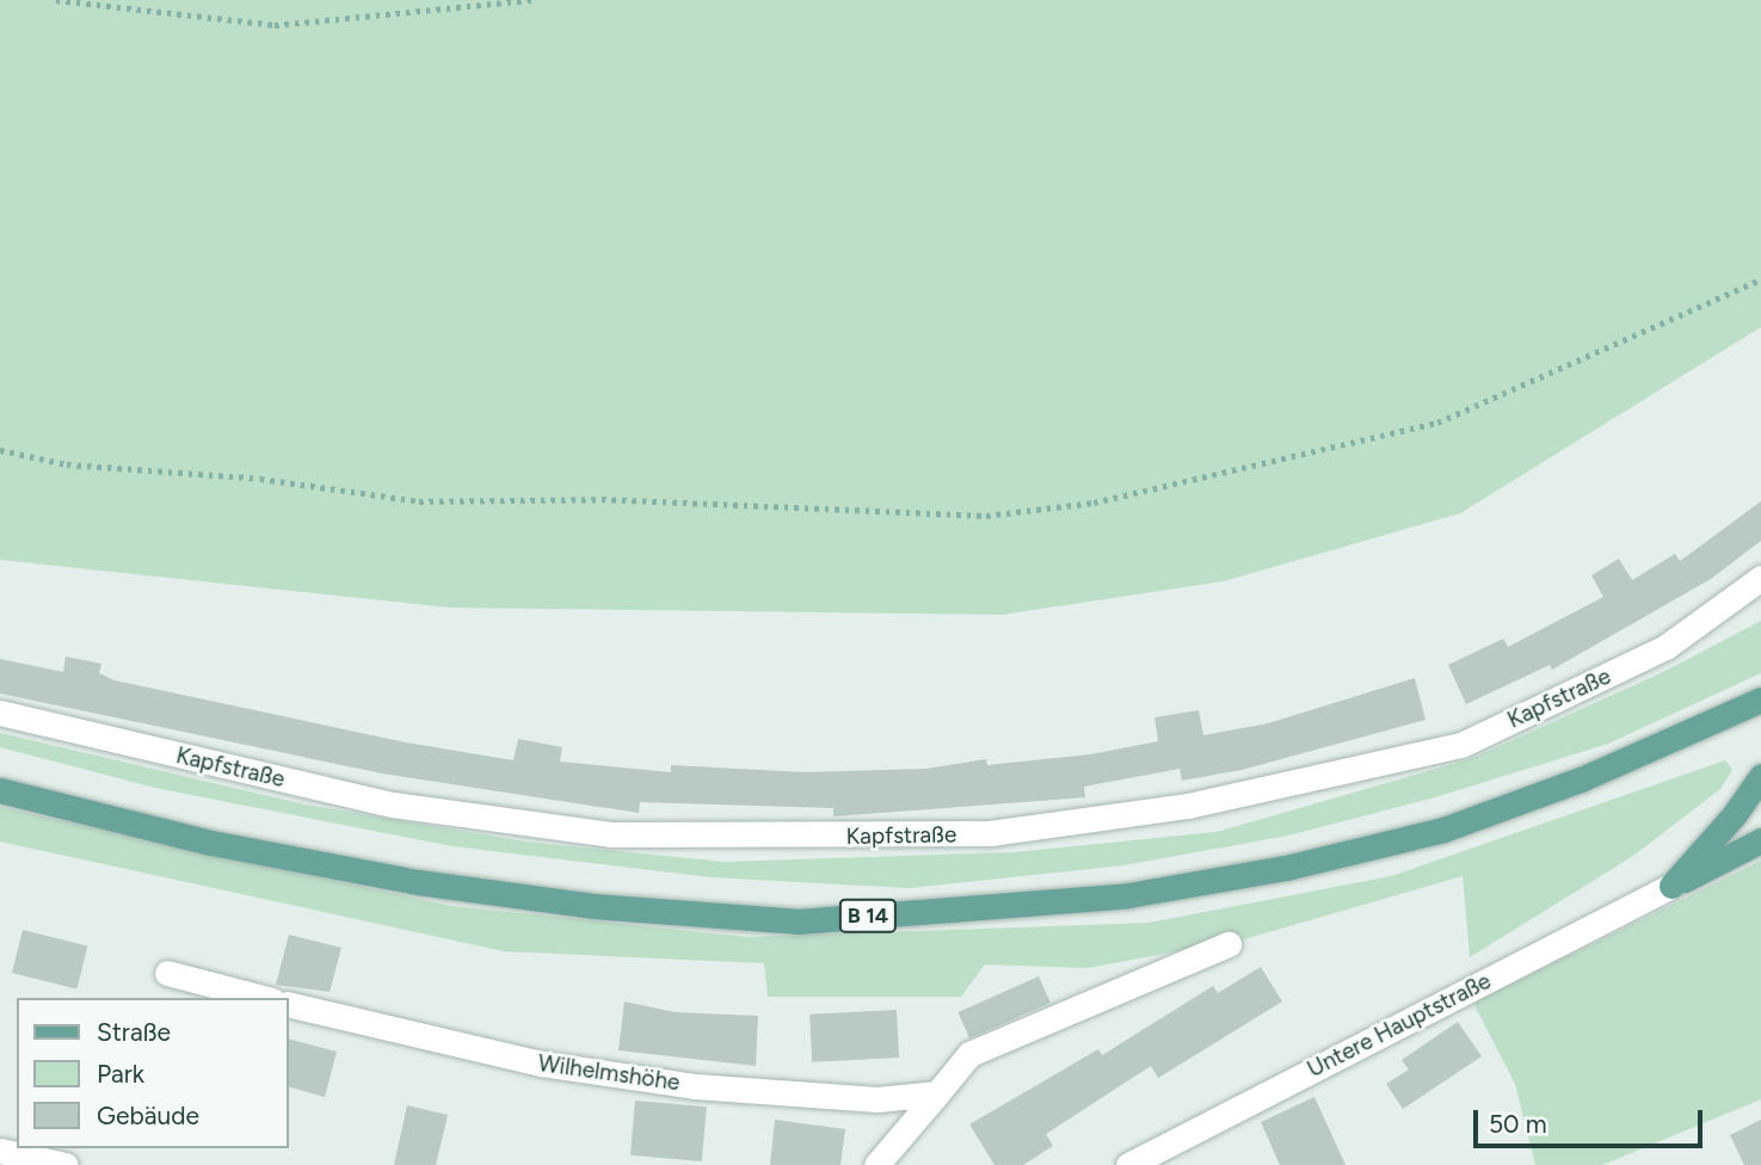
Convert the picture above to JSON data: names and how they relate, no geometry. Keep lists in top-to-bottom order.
{
  "streets": {
    "main road": ["B 14"],
    "street": ["Kapfstraße", "Untere Hauptstraße", "Wilhelmshöhe"]
  },
  "legend": ["Straße", "Park", "Gebäude"],
  "scale_bar": "50 m"
}
